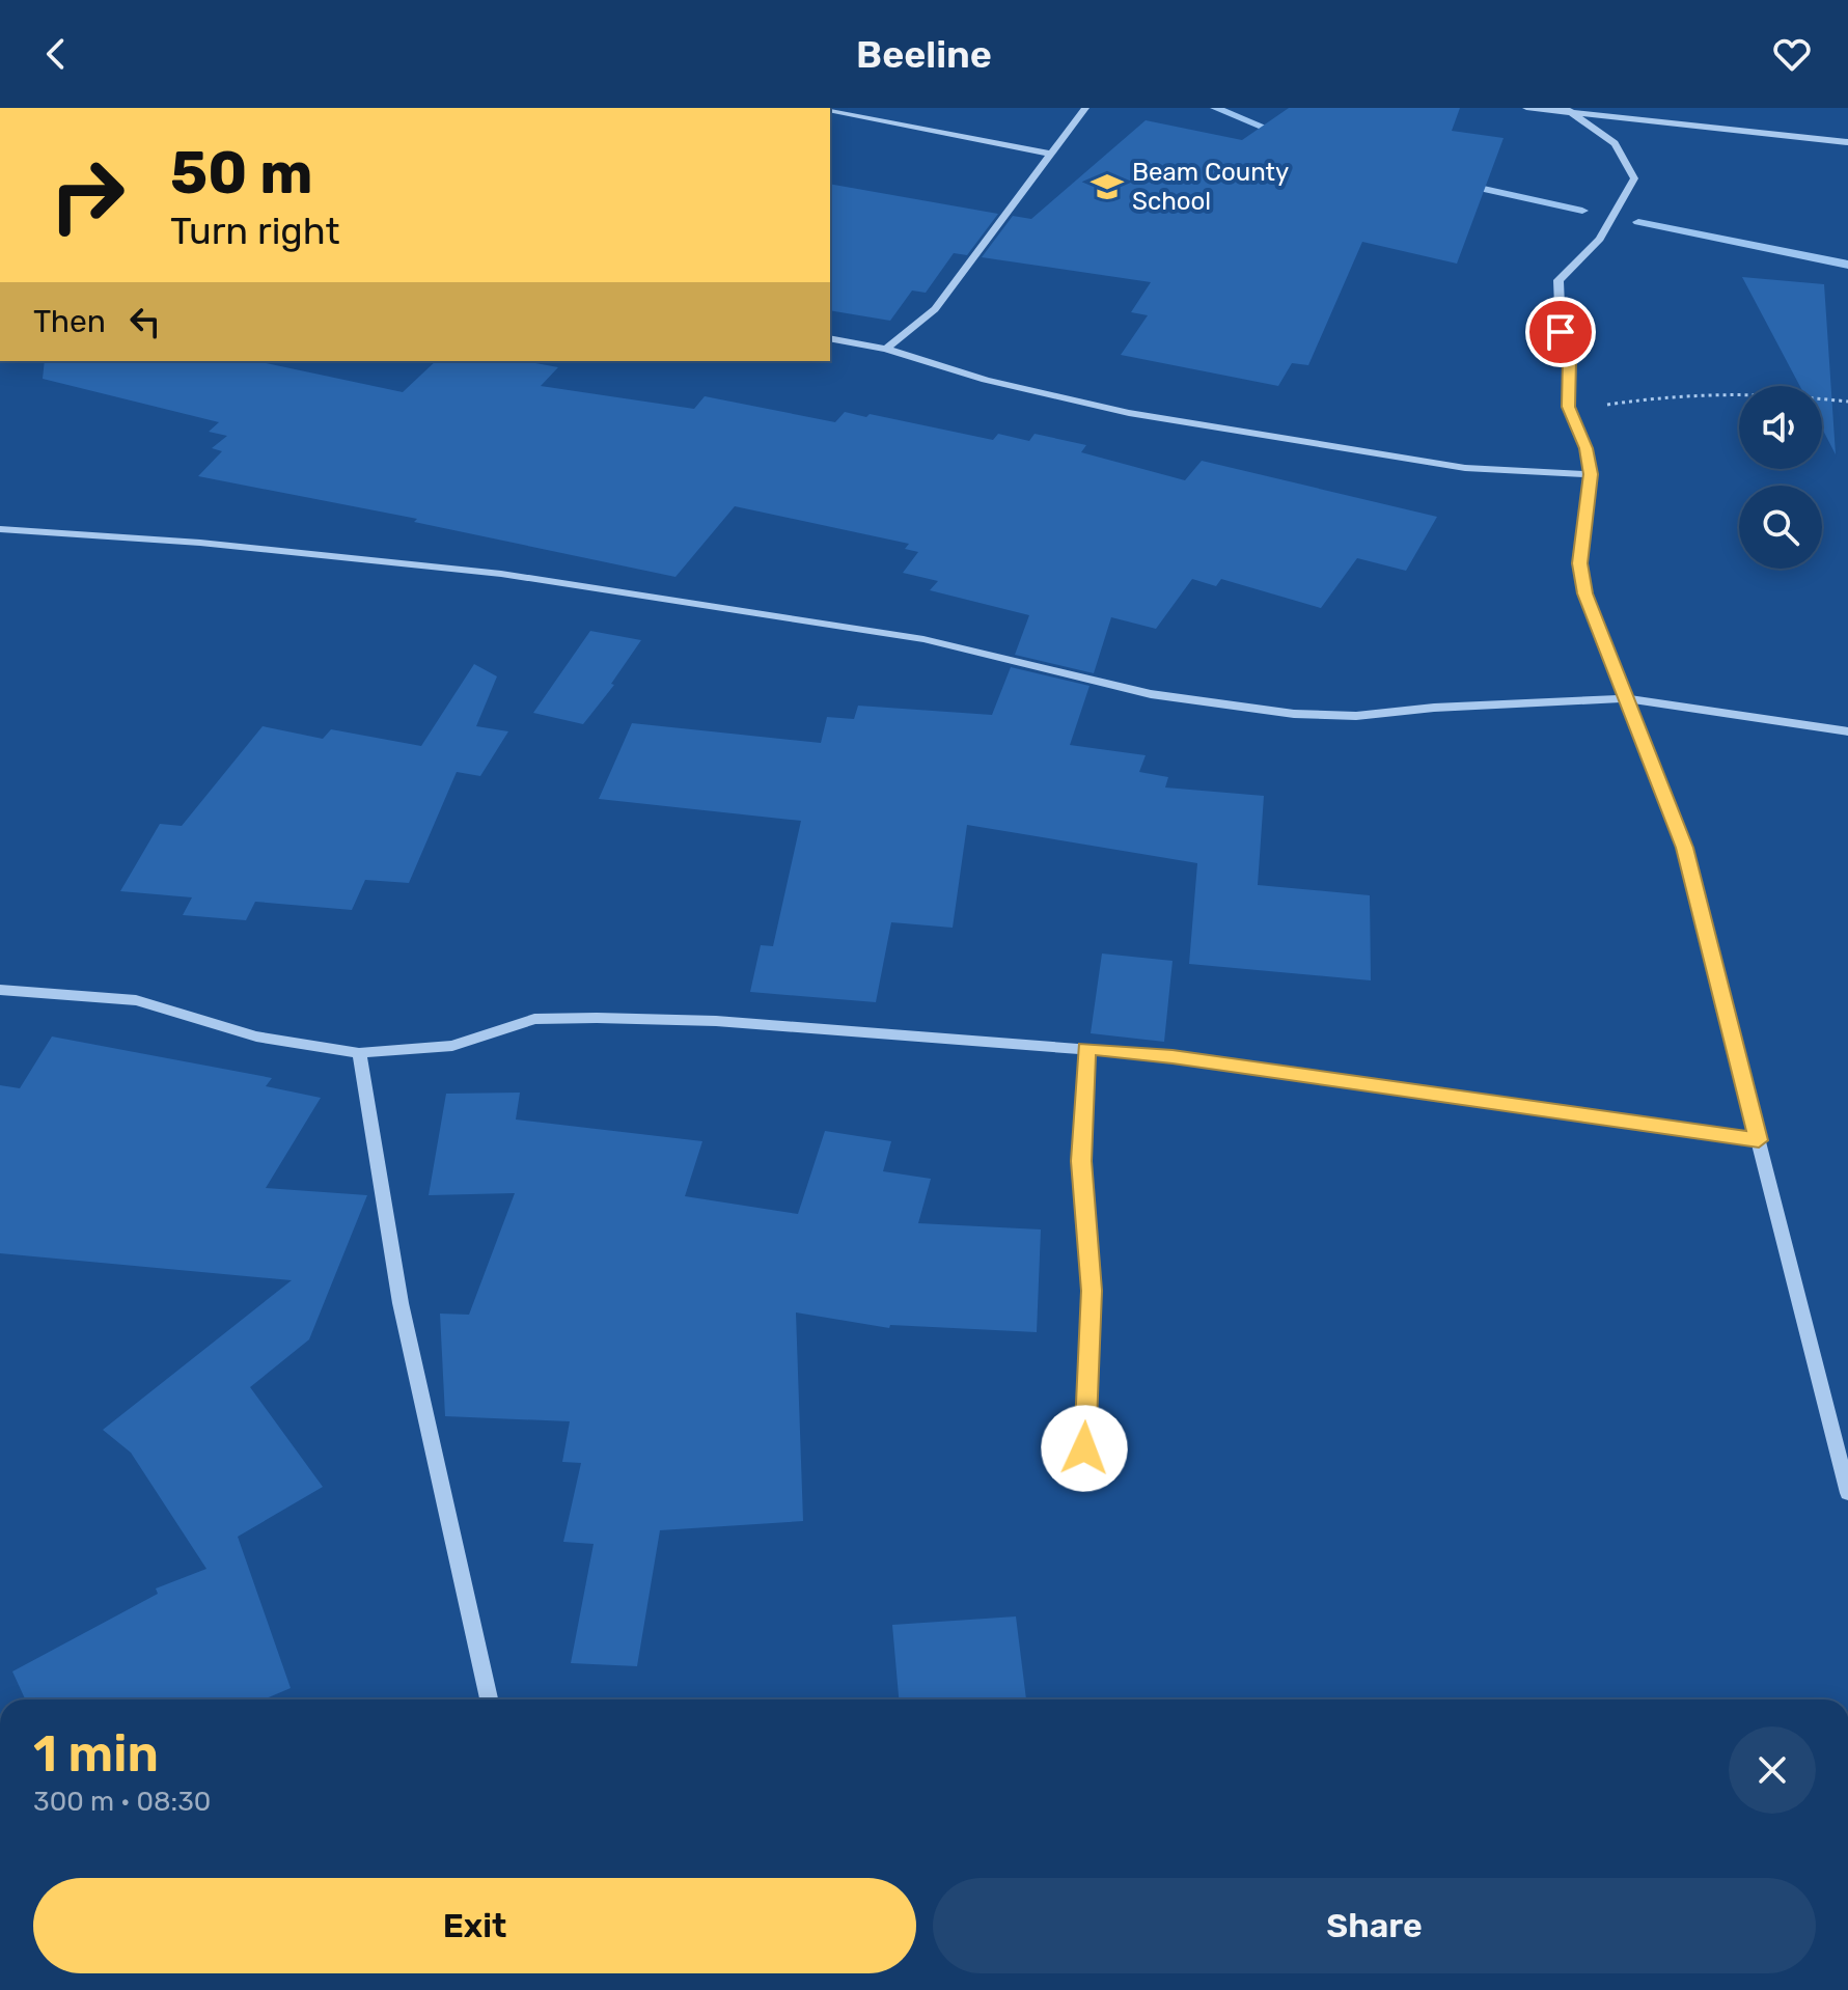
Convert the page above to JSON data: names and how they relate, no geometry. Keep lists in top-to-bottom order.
{
  "places": {
    "school or university": ["Beam County School"]
  },
  "page": {
    "header": "Beeline",
    "turn": ["50 m", "Turn right"],
    "then": "Then",
    "heading": ["1 min", "300 m · 08:30"],
    "buttons": ["Exit", "Share"]
  }
}
